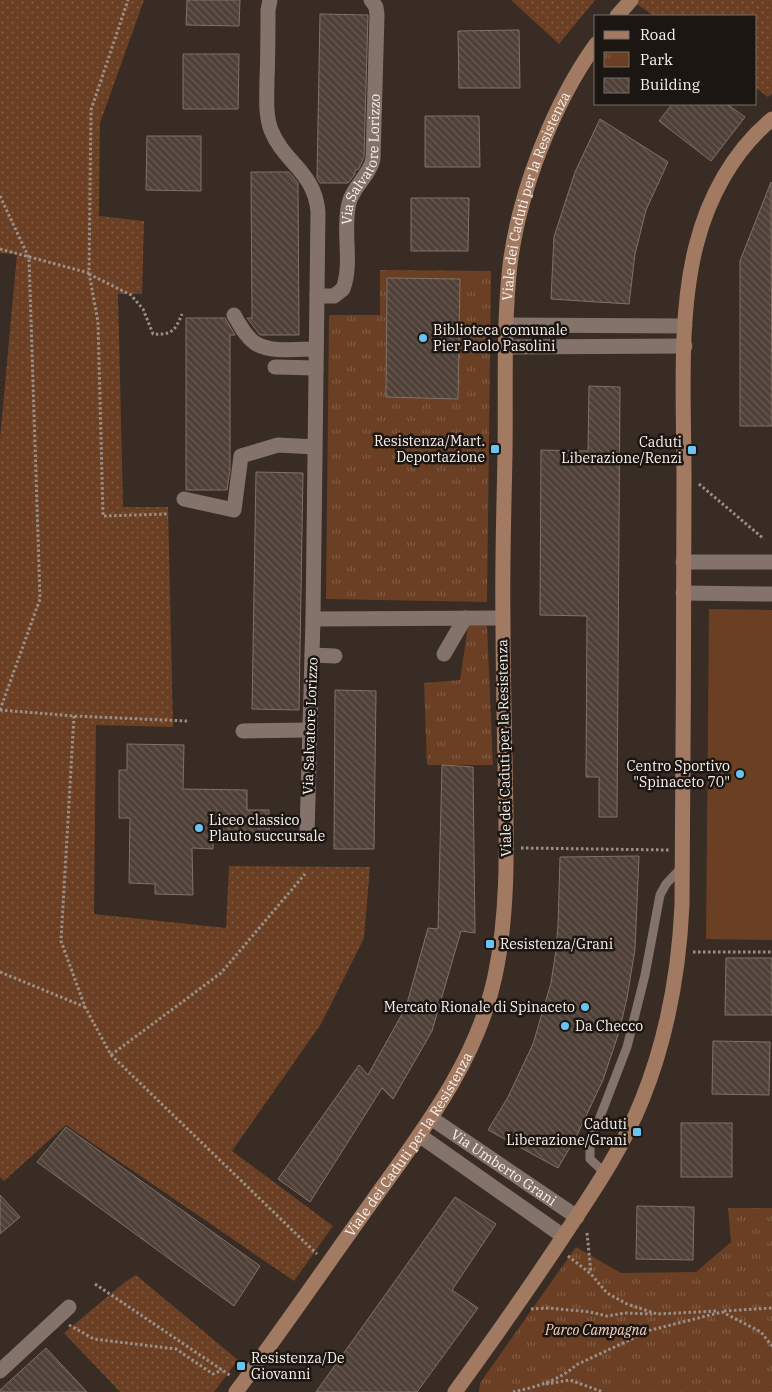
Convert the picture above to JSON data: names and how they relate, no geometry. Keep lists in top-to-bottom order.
{
  "streets": {
    "street": ["Via Salvatore Lorizzo", "Viale dei Caduti per la Resistenza", "Via Umberto Grani"]
  },
  "crossings": [
    ["Viale dei Caduti per la Resistenza", "Via Umberto Grani"]
  ],
  "parks": ["Parco Campagna"],
  "places": {
    "other": [
      "Biblioteca comunale Pier Paolo Pasolini",
      "Centro Sportivo \"Spinaceto 70\"",
      "Liceo classico Plauto succursale",
      "Mercato Rionale di Spinaceto",
      "Da Checco"
    ],
    "transit": [
      "Resistenza/Mart. Deportazione",
      "Caduti Liberazione/Renzi",
      "Resistenza/Grani",
      "Caduti Liberazione/Grani",
      "Resistenza/De Giovanni"
    ]
  },
  "legend": ["Road", "Park", "Building"]
}
